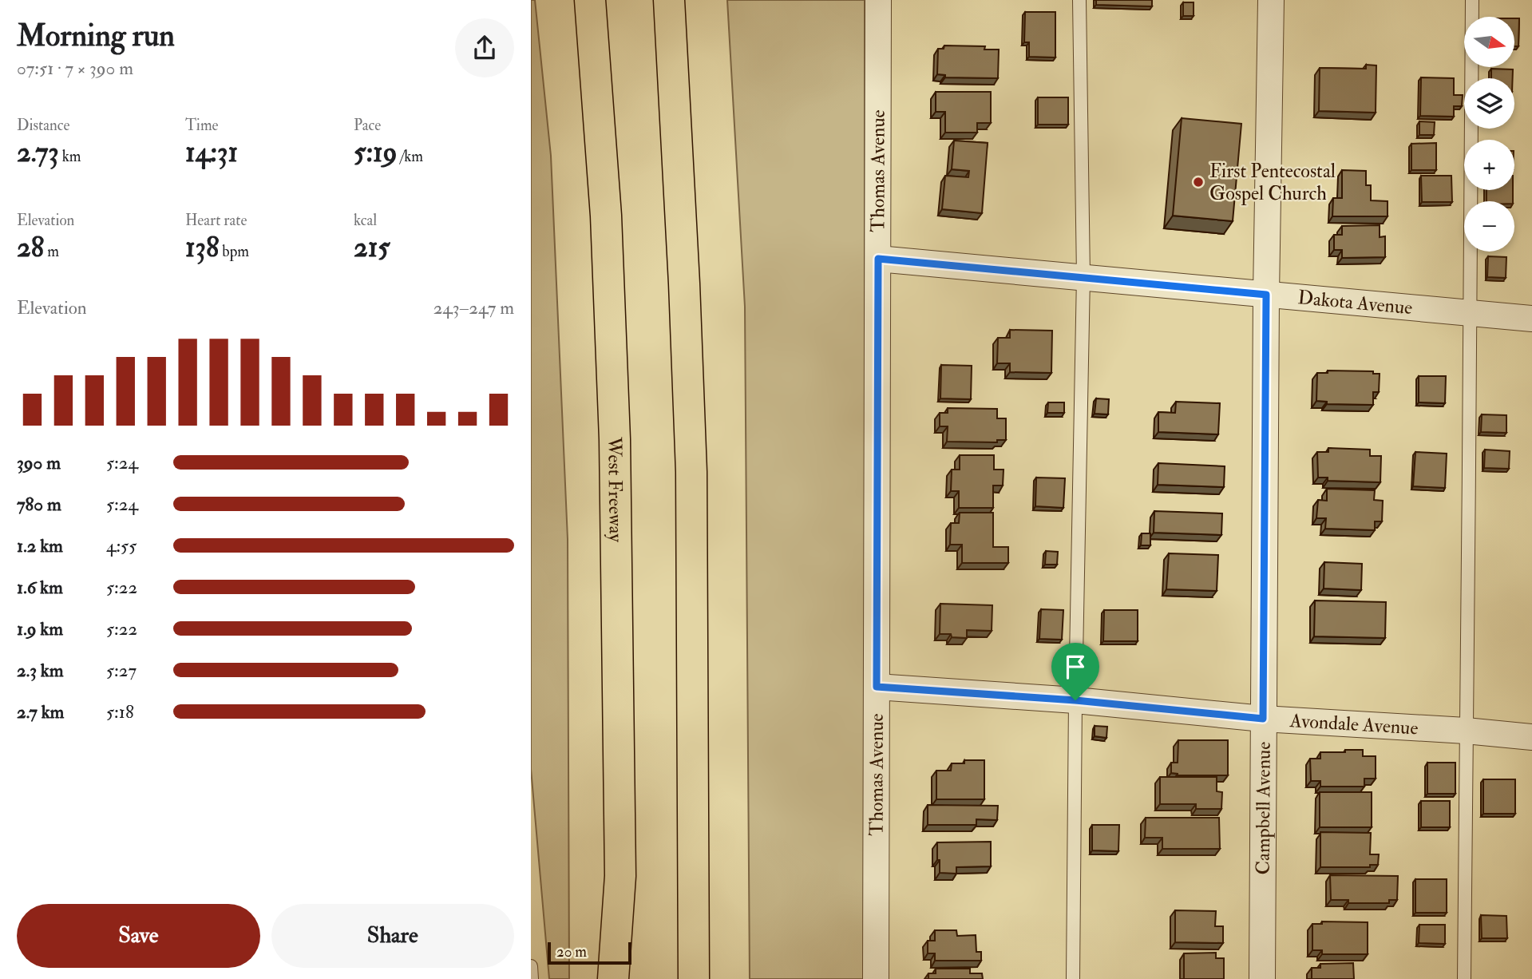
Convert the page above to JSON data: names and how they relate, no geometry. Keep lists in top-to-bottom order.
{
  "streets": {
    "highway": ["West Freeway"],
    "street": [
      "Thomas Avenue",
      "Dakota Avenue",
      "Avondale Avenue",
      "Campbell Avenue"
    ]
  },
  "crossings": [
    ["Thomas Avenue", "Dakota Avenue"],
    ["Thomas Avenue", "Avondale Avenue"],
    ["Dakota Avenue", "Campbell Avenue"],
    ["Avondale Avenue", "Campbell Avenue"]
  ],
  "places": ["First Pentecostal Gospel Church"],
  "scale_bar": "20 m",
  "north": "right",
  "page": {
    "heading": ["Morning run", "07:51 · 7 × 390 m"],
    "map_buttons": ["+", "−"],
    "stats": [
      ["Distance", "2.73 km"],
      ["Time", "14:31"],
      ["Pace", "5:19 /km"],
      ["Elevation", "28 m"],
      ["Heart rate", "138 bpm"],
      ["kcal", "215"]
    ],
    "chart": ["Elevation", "243–247 m"],
    "list": [
      {
        "name": "390 m",
        "note": "5:24"
      },
      {
        "name": "780 m",
        "note": "5:24"
      },
      {
        "name": "1.2 km",
        "note": "4:55"
      },
      {
        "name": "1.6 km",
        "note": "5:22"
      },
      {
        "name": "1.9 km",
        "note": "5:22"
      },
      {
        "name": "2.3 km",
        "note": "5:27"
      },
      {
        "name": "2.7 km",
        "note": "5:18"
      }
    ],
    "buttons": ["Save", "Share"],
    "scale": "20 m"
  }
}
